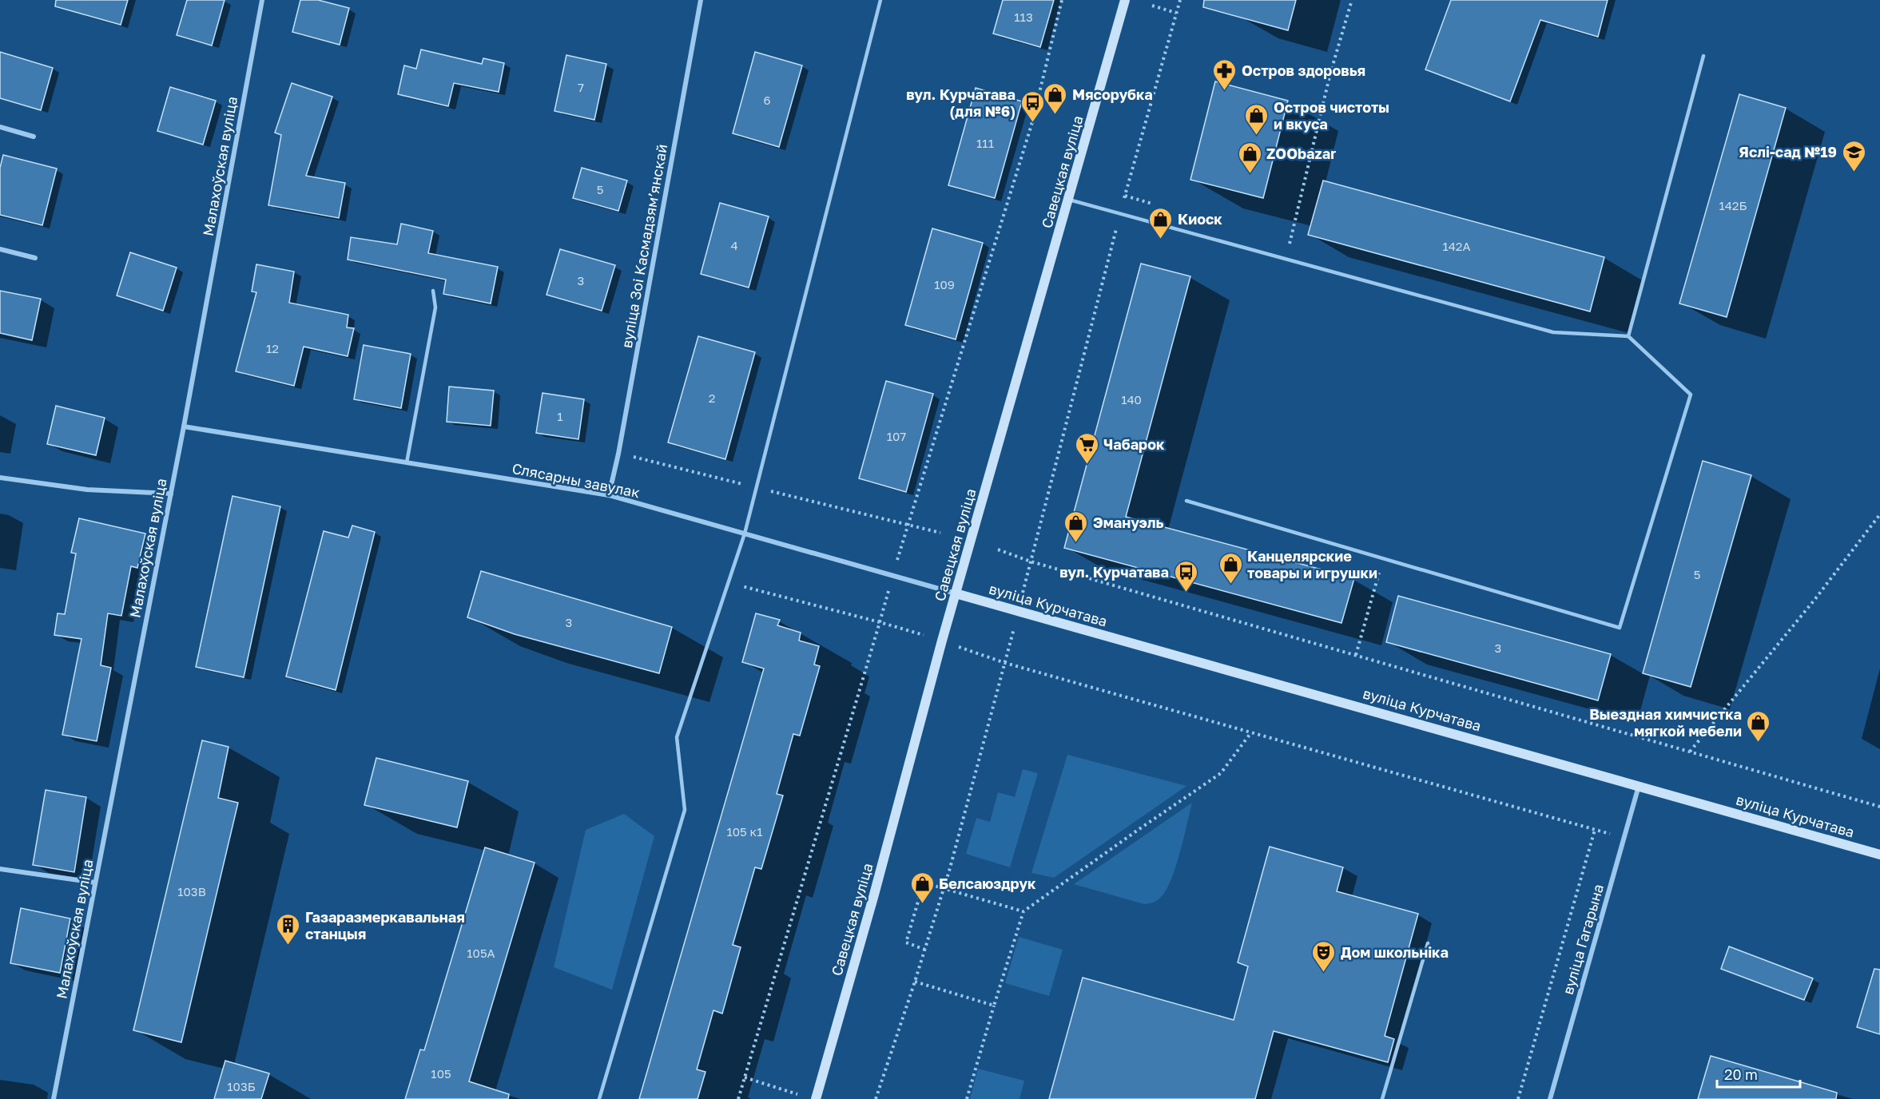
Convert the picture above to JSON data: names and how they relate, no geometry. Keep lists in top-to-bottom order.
{
  "streets": {
    "main road": ["Савецкая вуліца", "вуліца Курчатава"],
    "street": [
      "Малахоўская вуліца",
      "вуліца Зоі Касмадзямʼянскай",
      "Слясарны завулак",
      "вуліца Гагарына"
    ]
  },
  "crossings": [
    ["Малахоўская вуліца", "Слясарны завулак"],
    ["Савецкая вуліца", "Слясарны завулак"],
    ["Савецкая вуліца", "вуліца Курчатава"],
    ["вуліца Зоі Касмадзямʼянскай", "Слясарны завулак"],
    ["Слясарны завулак", "вуліца Курчатава"],
    ["вуліца Курчатава", "вуліца Гагарына"]
  ],
  "places": {
    "pharmacy": ["Остров здоровья"],
    "shop": [
      "Мясорубка",
      "Остров чистоты и вкуса",
      "ZOObazar",
      "Киоск",
      "Эмануэль",
      "Канцелярские товары и игрушки",
      "Выездная химчистка мягкой мебели",
      "Белсаюздрук"
    ],
    "bus stop": ["вул. Курчатава (для №6)", "вул. Курчатава"],
    "school or university": ["Яслі-сад №19"],
    "supermarket": ["Чабарок"],
    "building": ["Газаразмеркавальная станцыя"],
    "theatre": ["Дом школьніка"]
  },
  "house_numbers": [
    "113",
    "7",
    "6",
    "111",
    "5",
    "142Б",
    "4",
    "142А",
    "3",
    "109",
    "12",
    "2",
    "140",
    "1",
    "107",
    "5",
    "3",
    "3",
    "105 к1",
    "103В",
    "105А",
    "105",
    "103Б"
  ],
  "scale_bar": "20 m"
}
